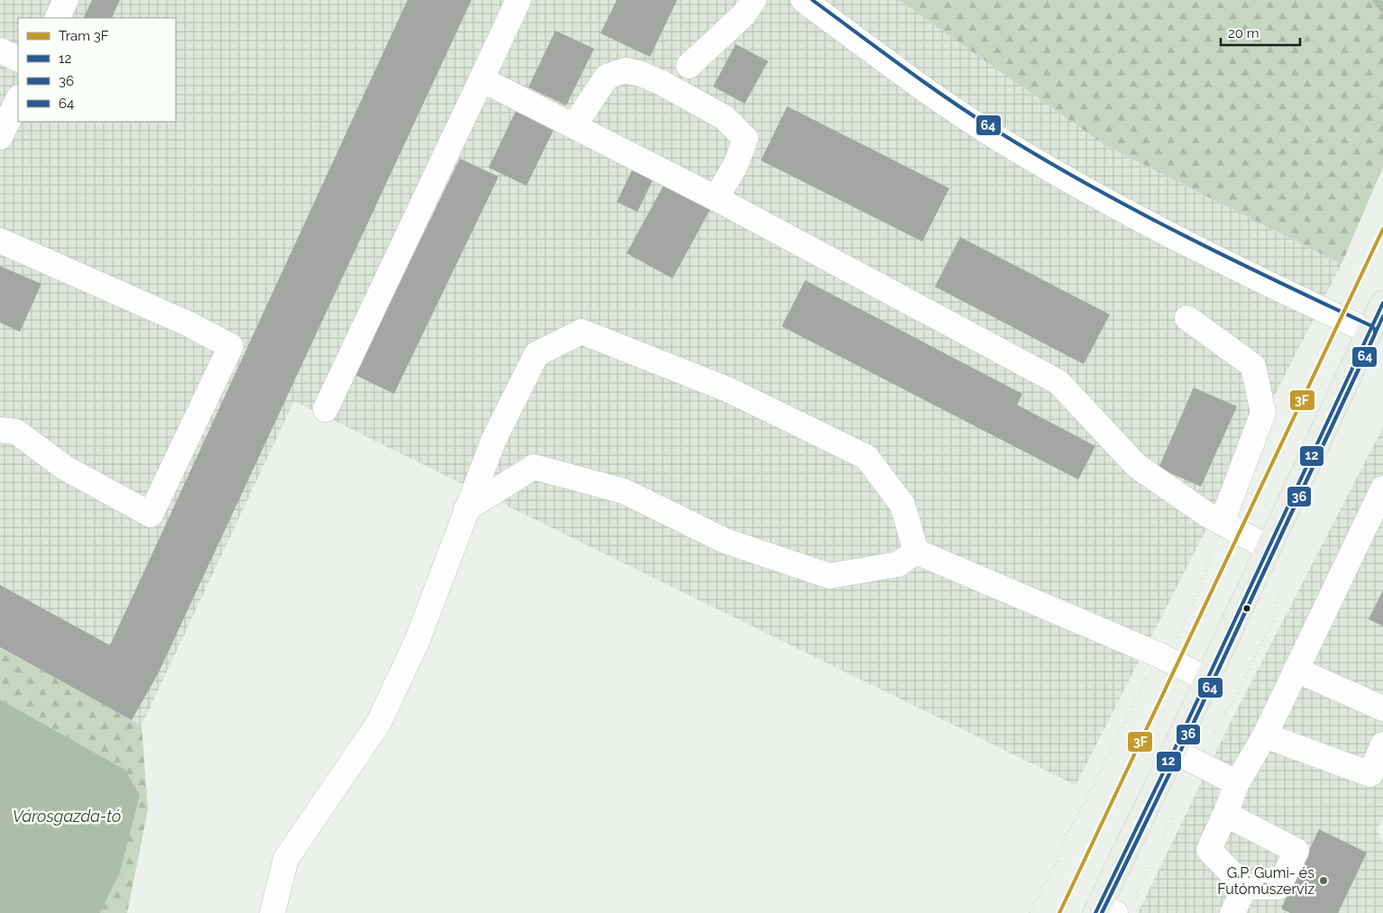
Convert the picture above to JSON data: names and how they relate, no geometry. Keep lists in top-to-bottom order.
{
  "water": ["Városgazda-tó"],
  "places": ["G.P. Gumi- és Futóműszerviz"],
  "lines": [
    "transit line 64",
    "tram line 3F",
    "transit line 12",
    "transit line 36"
  ],
  "legend": [
    "Tram 3F",
    "12",
    "36",
    "64"
  ],
  "scale_bar": "20 m"
}
